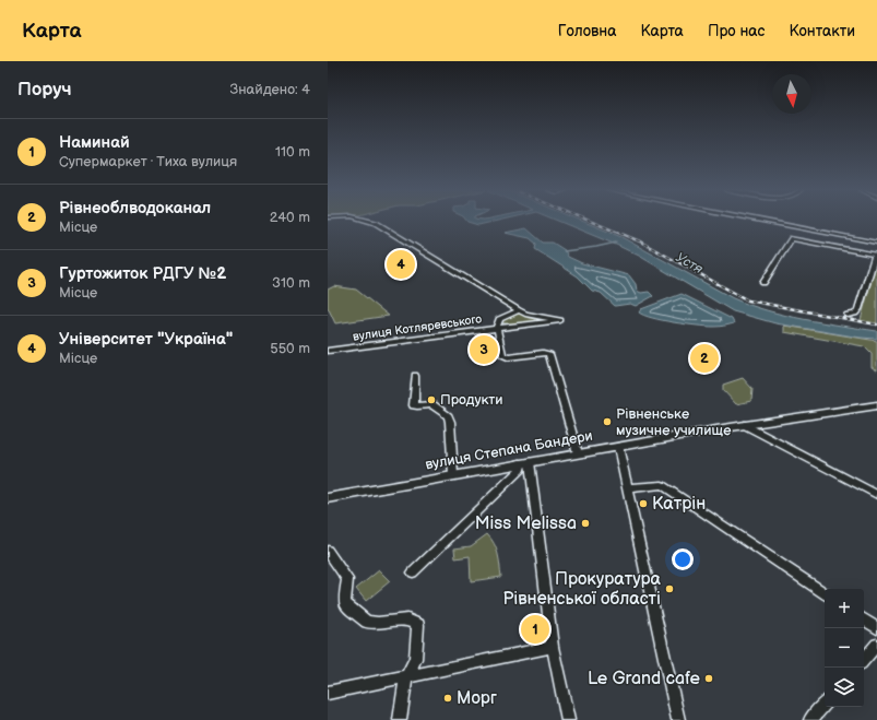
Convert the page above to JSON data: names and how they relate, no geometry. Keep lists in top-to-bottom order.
{
  "streets": {
    "main road": ["вулиця Степана Бандери"],
    "street": ["вулиця Котляревського"]
  },
  "water": ["Устя"],
  "places": [
    "Продукти",
    "Рівненське музичне училище",
    "Катрін",
    "Miss Melissa",
    "Прокуратура Рівненської області",
    "Le Grand cafe",
    "Морг"
  ],
  "north": "bottom",
  "page": {
    "header": "Карта",
    "nav": [
      "Головна",
      "Карта",
      "Про нас",
      "Контакти"
    ],
    "heading": ["Поруч", "Знайдено: 4"],
    "list": [
      {
        "mark": "1",
        "name": "Наминай",
        "note": "Супермаркет · Тиха вулиця",
        "value": "110 m"
      },
      {
        "mark": "2",
        "name": "Рівнеоблводоканал",
        "note": "Місце",
        "value": "240 m"
      },
      {
        "mark": "3",
        "name": "Гуртожиток РДГУ №2",
        "note": "Місце",
        "value": "310 m"
      },
      {
        "mark": "4",
        "name": "Університет \"Україна\"",
        "note": "Місце",
        "value": "550 m"
      }
    ],
    "pins": [
      "4",
      "3",
      "2",
      "1"
    ],
    "map_buttons": ["+", "−"]
  }
}
